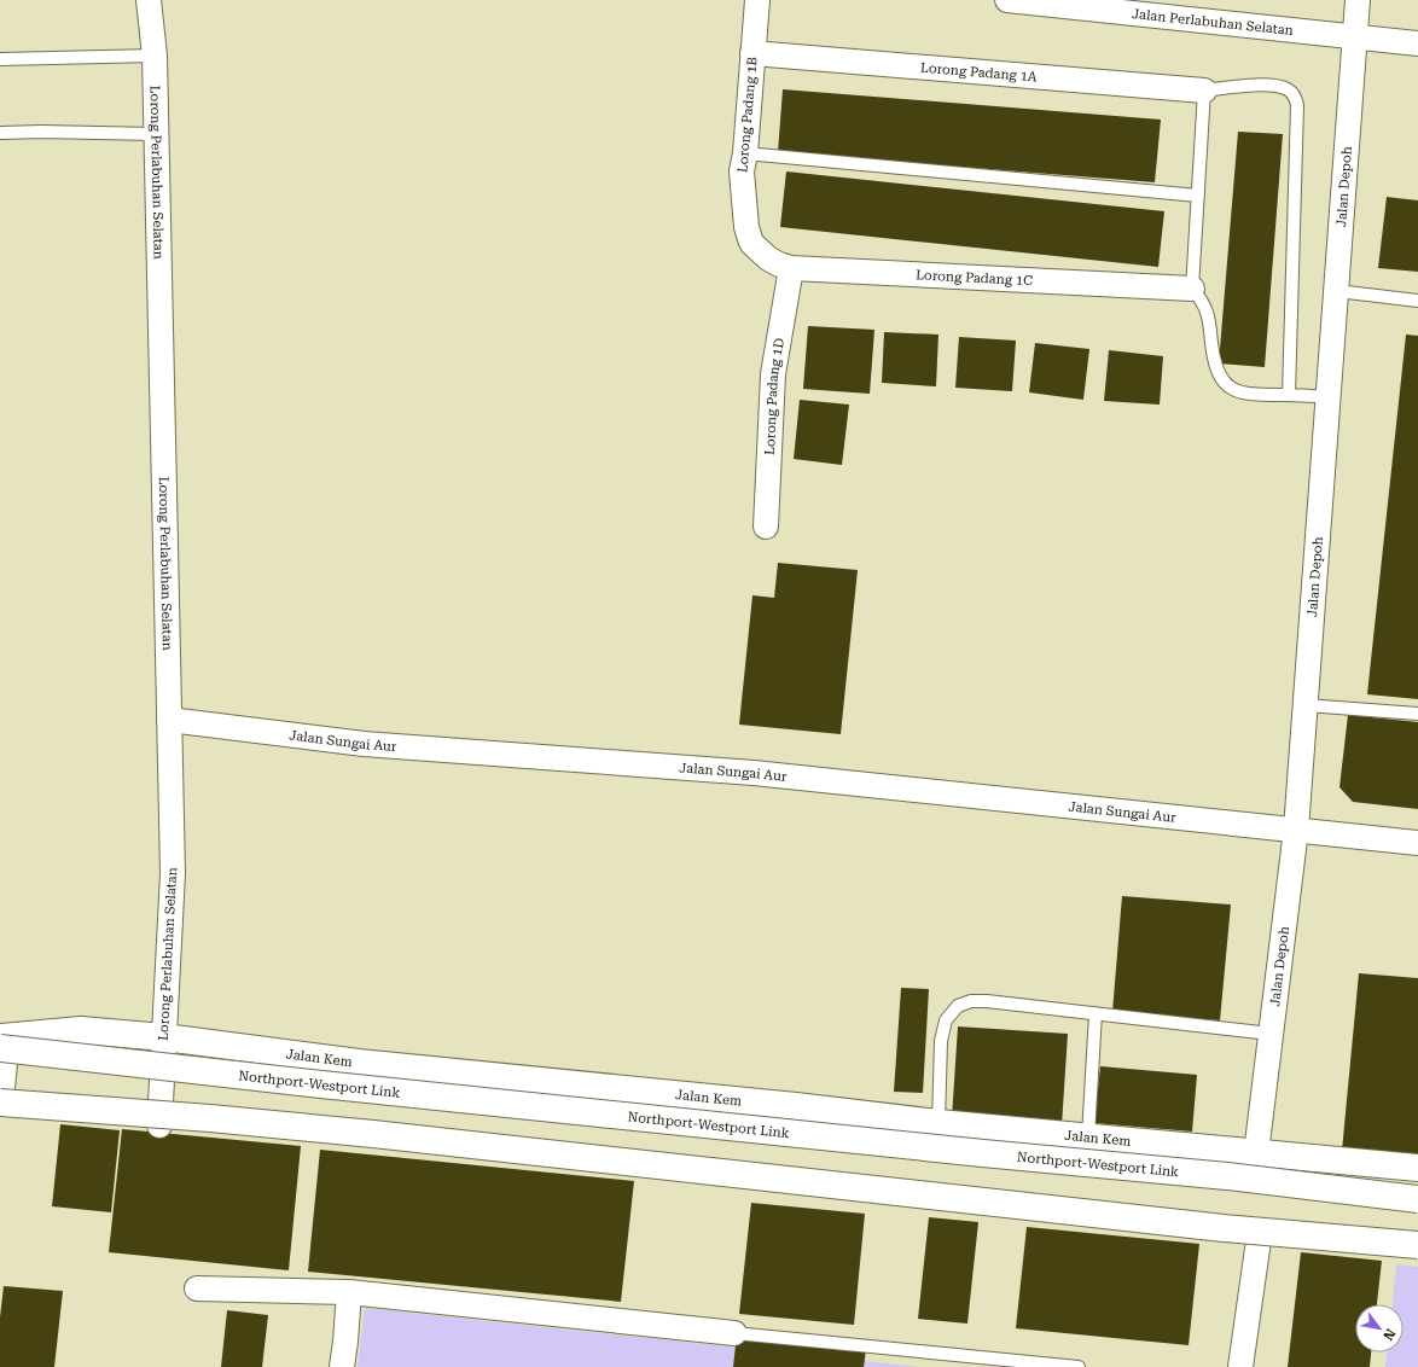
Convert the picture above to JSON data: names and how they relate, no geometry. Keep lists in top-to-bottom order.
{
  "streets": {
    "street": [
      "Jalan Perlabuhan Selatan",
      "Lorong Padang 1A",
      "Lorong Padang 1B",
      "Lorong Perlabuhan Selatan",
      "Jalan Depoh",
      "Lorong Padang 1C",
      "Lorong Padang 1D",
      "Jalan Sungai Aur",
      "Jalan Kem",
      "Northport-Westport Link"
    ]
  },
  "crossings": [
    ["Jalan Perlabuhan Selatan", "Jalan Depoh"],
    ["Lorong Padang 1A", "Lorong Padang 1B"],
    ["Lorong Padang 1B", "Lorong Padang 1C"],
    ["Lorong Perlabuhan Selatan", "Jalan Sungai Aur"],
    ["Lorong Perlabuhan Selatan", "Jalan Kem"],
    ["Jalan Depoh", "Jalan Sungai Aur"],
    ["Jalan Depoh", "Jalan Kem"],
    ["Lorong Padang 1C", "Lorong Padang 1D"],
    ["Jalan Kem", "Northport-Westport Link"]
  ],
  "north": "bottom right"
}
